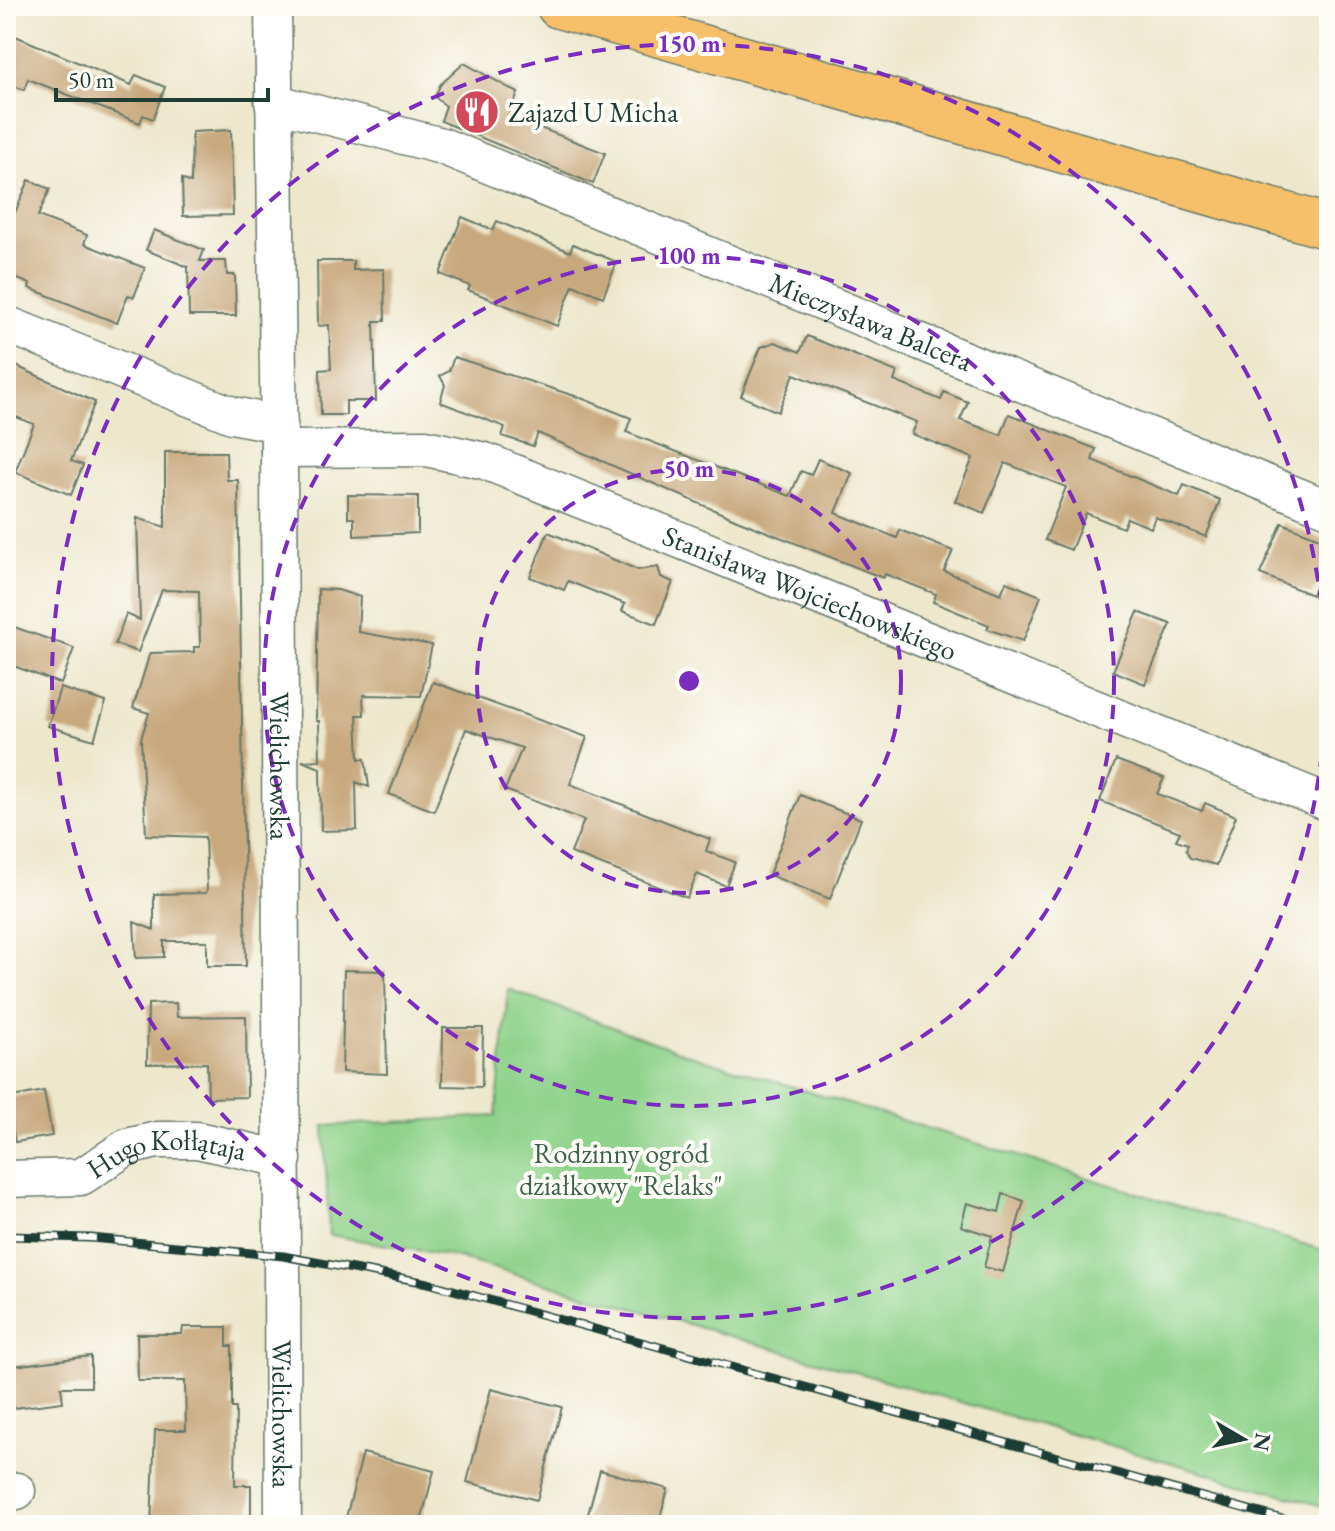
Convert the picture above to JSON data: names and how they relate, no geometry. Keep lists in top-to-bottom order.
{
  "streets": {
    "street": [
      "Mieczysława Balcera",
      "Stanisława Wojciechowskiego",
      "Wielichowska",
      "Hugo Kołłątaja"
    ]
  },
  "crossings": [
    ["Mieczysława Balcera", "Wielichowska"],
    ["Stanisława Wojciechowskiego", "Wielichowska"],
    ["Wielichowska", "Hugo Kołłątaja"]
  ],
  "parks": ["Rodzinny ogród działkowy \"Relaks\""],
  "places": {
    "restaurant": ["Zajazd U Micha"]
  },
  "scale_bar": "50 m",
  "north": "right",
  "rings": ["150 m", "100 m", "50 m"]
}
